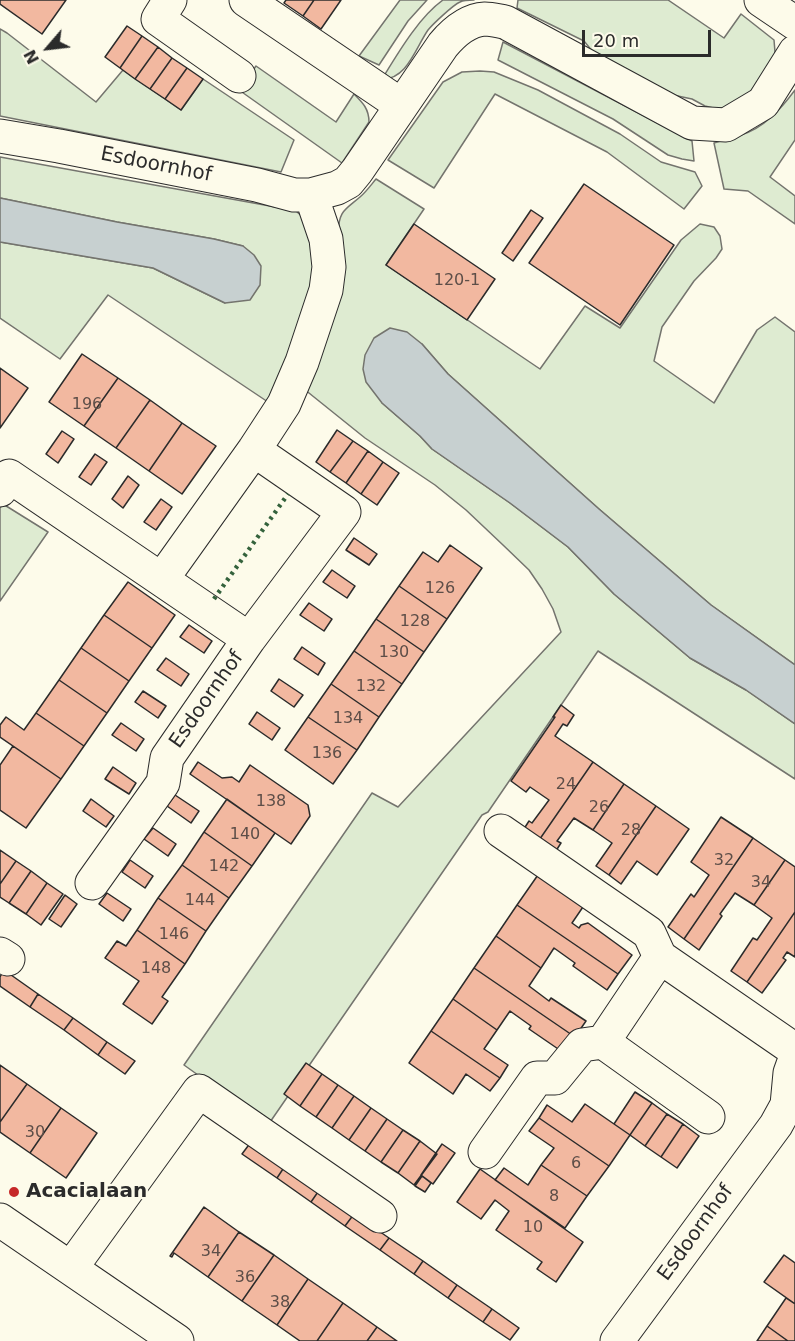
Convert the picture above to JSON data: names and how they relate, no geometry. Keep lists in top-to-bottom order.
{
  "streets": {
    "street": ["Esdoornhof"]
  },
  "places": ["Acacialaan"],
  "house_numbers": [
    "120-1",
    "196",
    "126",
    "128",
    "130",
    "132",
    "134",
    "136",
    "24",
    "138",
    "26",
    "28",
    "140",
    "32",
    "142",
    "34",
    "144",
    "146",
    "148",
    "30",
    "6",
    "8",
    "10",
    "34",
    "36",
    "38"
  ],
  "scale_bar": "20 m",
  "north": "bottom left"
}
